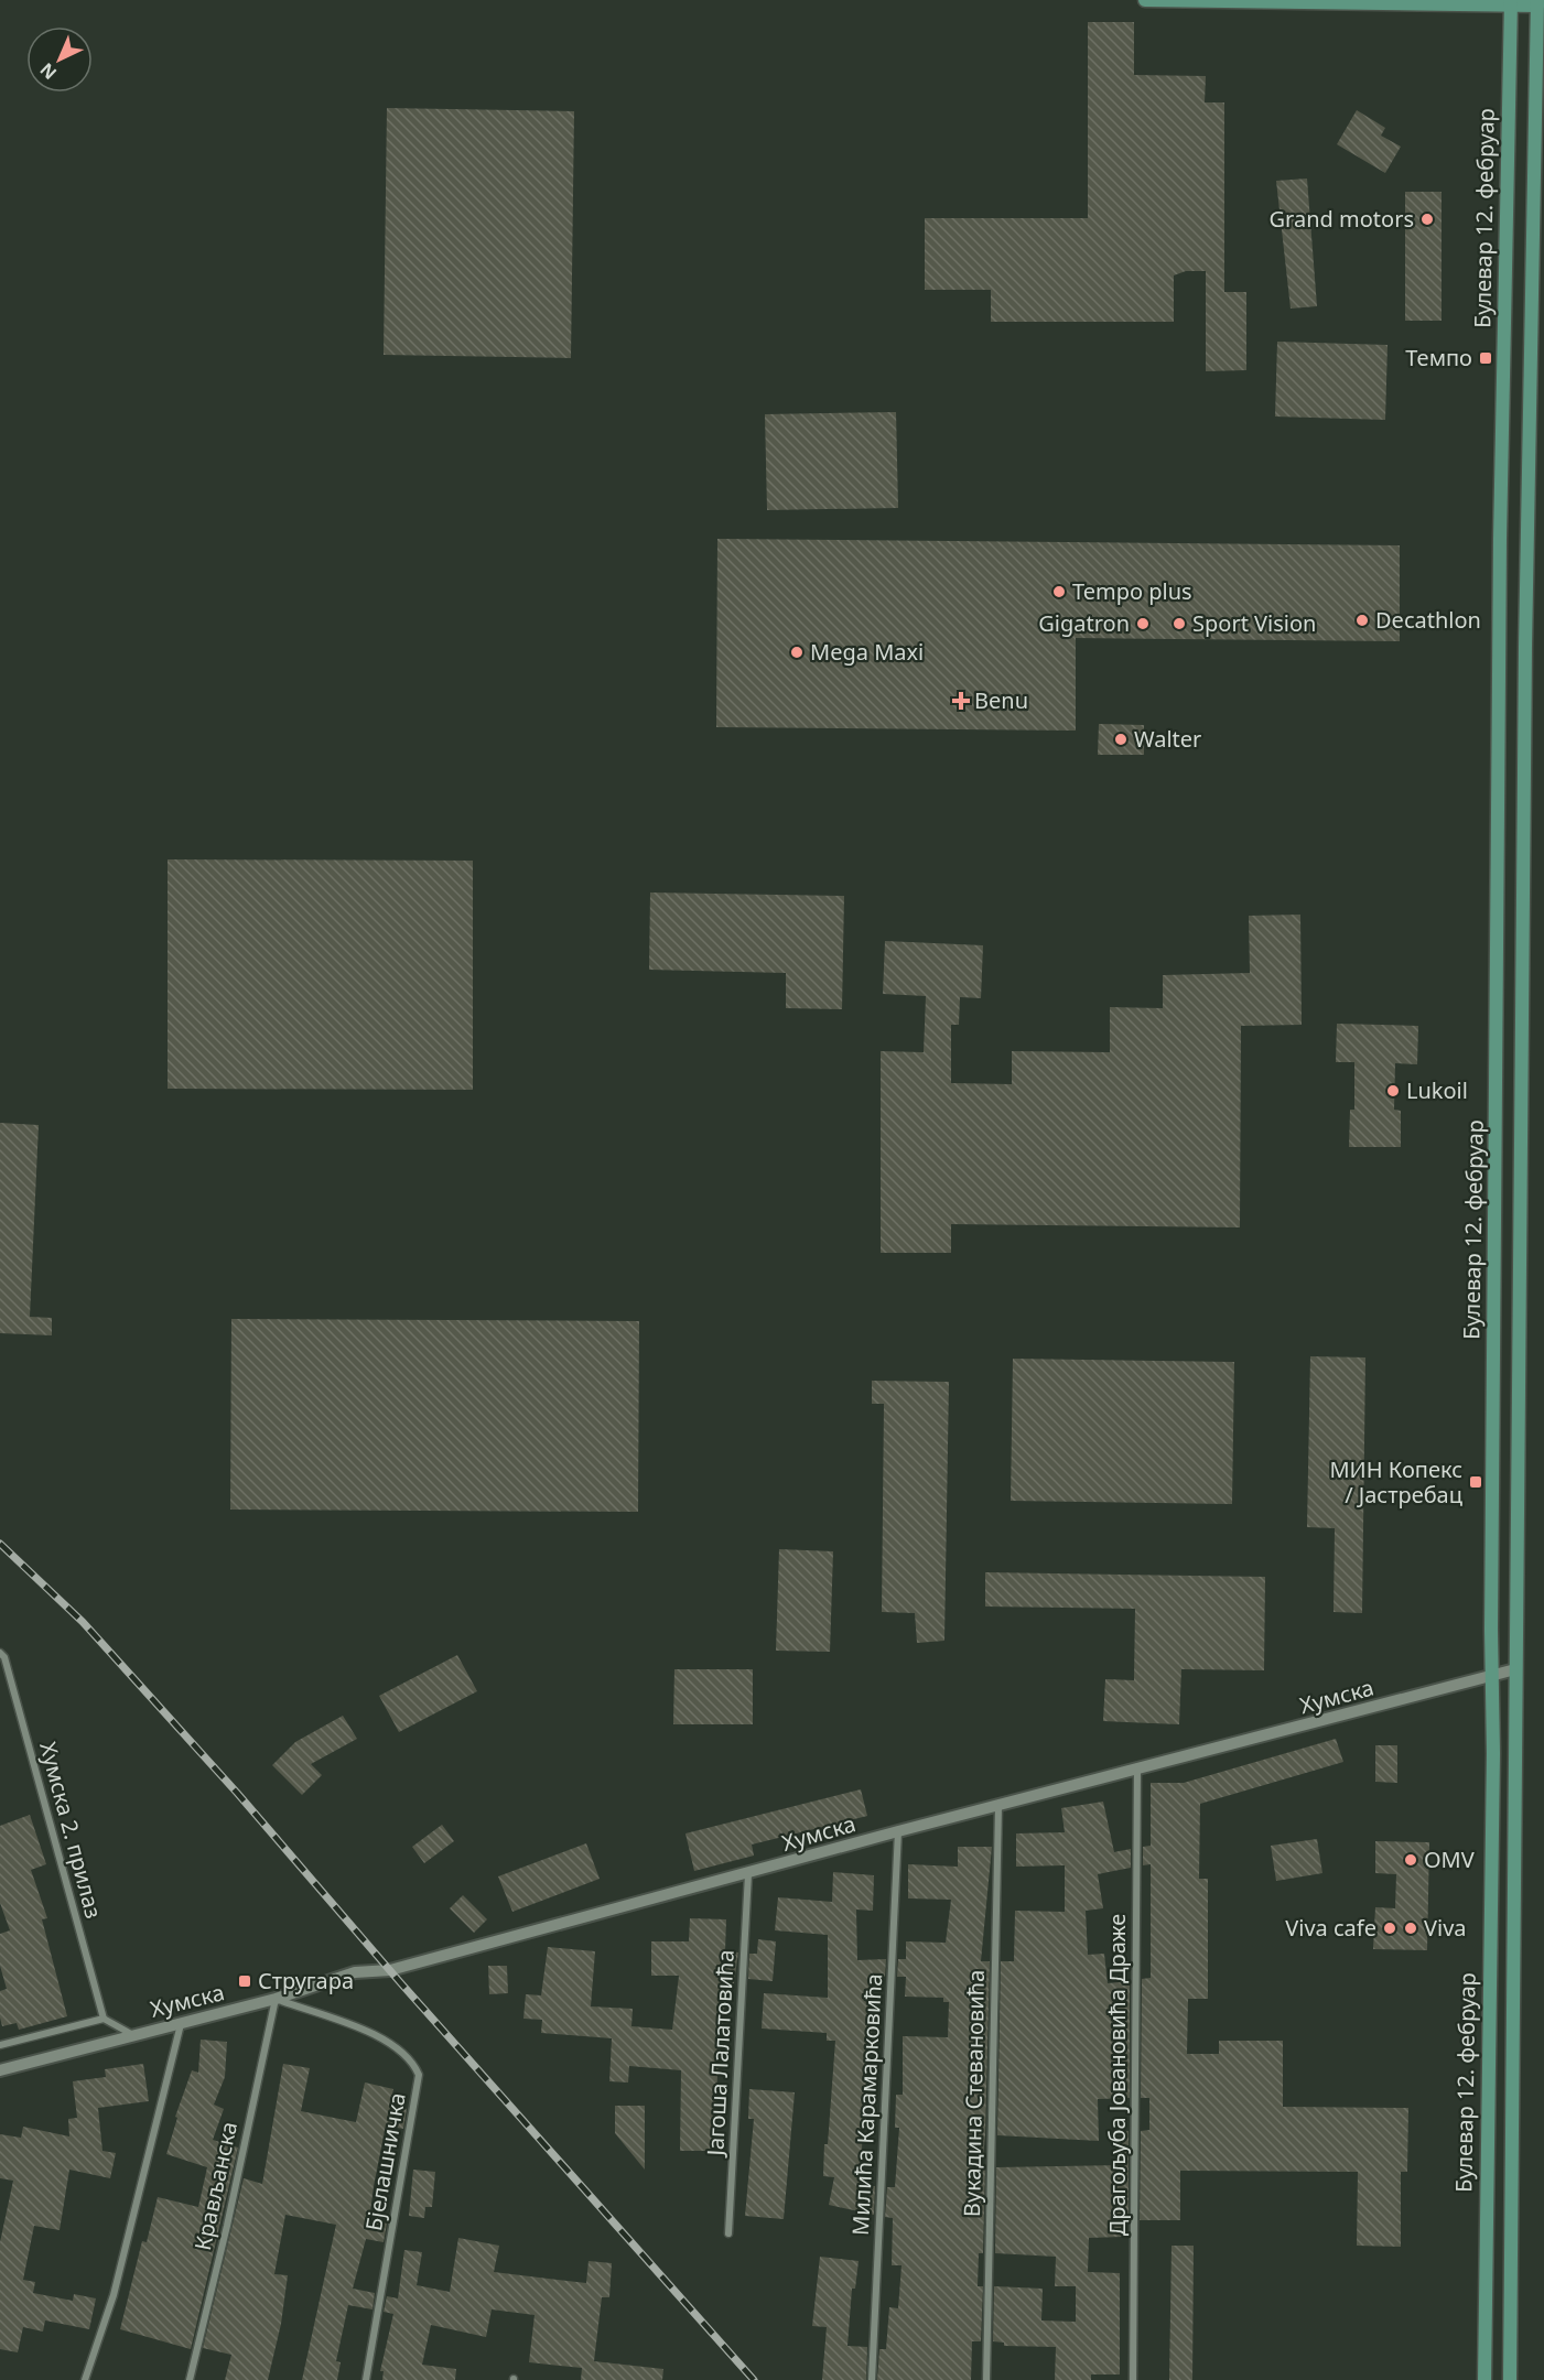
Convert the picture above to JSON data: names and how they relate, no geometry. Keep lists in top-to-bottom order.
{
  "streets": {
    "main road": ["Булевар 12. фебруар"],
    "street": [
      "Хумска",
      "Хумска 2. прилаз",
      "Јагоша Лалатовића",
      "Драгољуба Јовановића Драже",
      "Вукадина Стевановића",
      "Милића Карамарковића",
      "Бјелашничка",
      "Крављанска"
    ]
  },
  "crossings": [
    ["Булевар 12. фебруар", "Хумска"],
    ["Хумска", "Хумска 2. прилаз"],
    ["Хумска", "Јагоша Лалатовића"],
    ["Хумска", "Драгољуба Јовановића Драже"],
    ["Хумска", "Вукадина Стевановића"],
    ["Хумска", "Милића Карамарковића"],
    ["Хумска", "Бјелашничка"],
    ["Хумска", "Крављанска"],
    ["Бјелашничка", "Крављанска"]
  ],
  "places": {
    "other": [
      "Grand motors",
      "Tempo plus",
      "Decathlon",
      "Gigatron",
      "Sport Vision",
      "Mega Maxi",
      "Walter",
      "Lukoil",
      "OMV",
      "Viva cafe",
      "Viva"
    ],
    "transit": ["Темпо", "МИН Копекс / Јастребац", "Стругара"],
    "health": ["Benu"]
  },
  "north": "bottom left"
}
